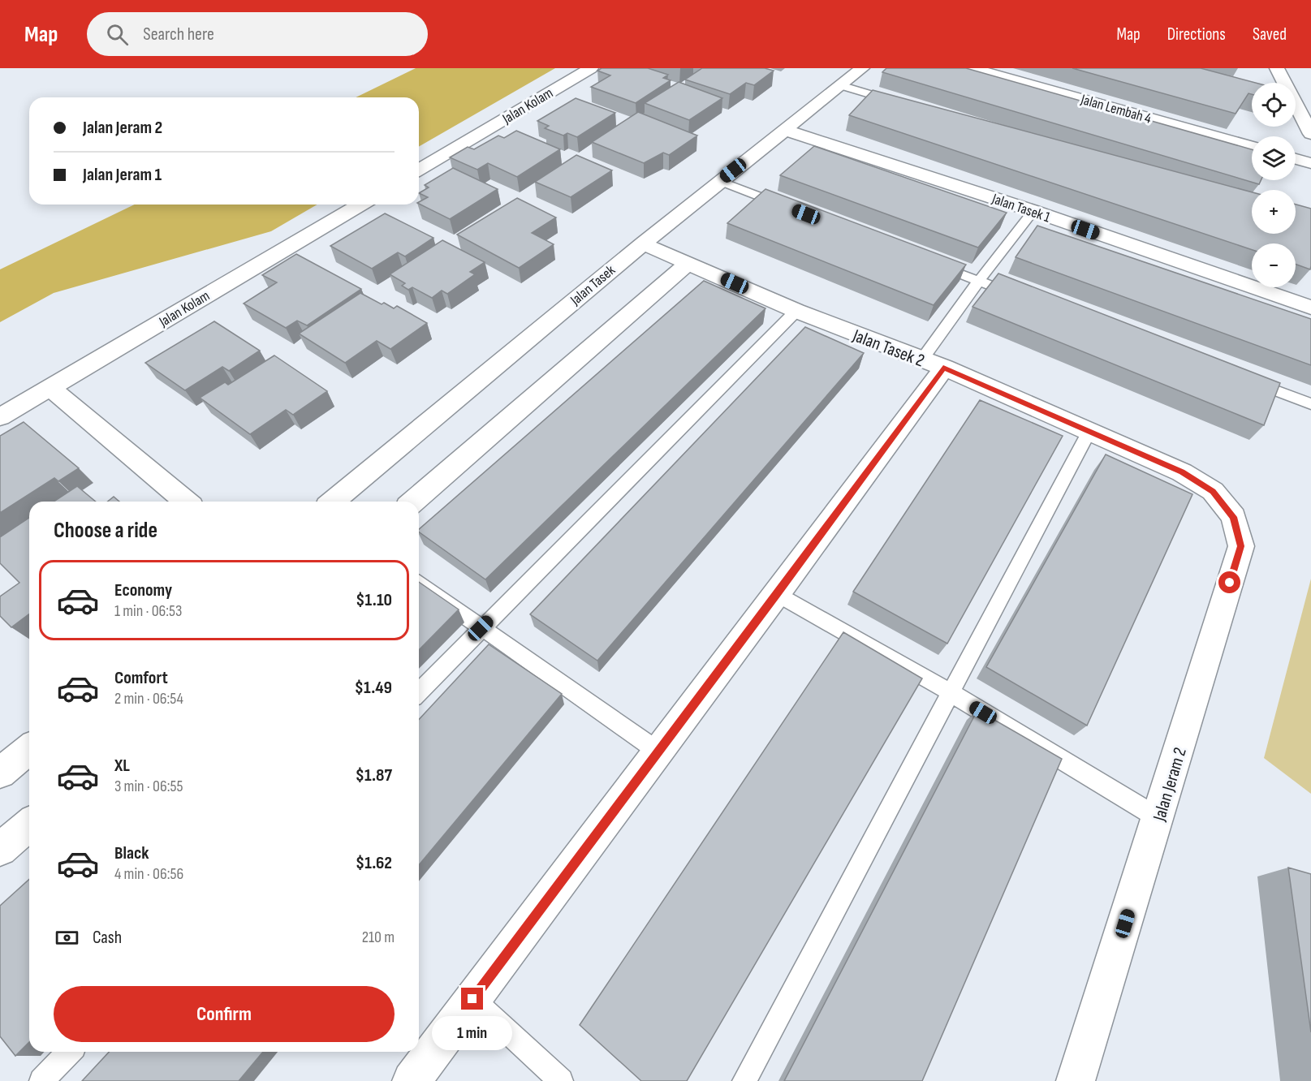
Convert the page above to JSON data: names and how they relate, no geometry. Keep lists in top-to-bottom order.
{
  "streets": {
    "street": [
      "Jalan Kolam",
      "Jalan Lembah 4",
      "Jalan Tasek 1",
      "Jalan Tasek",
      "Jalan Tasek 2",
      "Jalan Jeram 2"
    ]
  },
  "crossings": [
    ["Jalan Tasek 1", "Jalan Tasek"],
    ["Jalan Tasek", "Jalan Tasek 2"],
    ["Jalan Tasek 2", "Jalan Jeram 2"]
  ],
  "page": {
    "header": "Map",
    "search": "Search here",
    "nav": ["Map", "Directions", "Saved"],
    "map_buttons": ["+", "−"],
    "banner": ["Jalan Jeram 2", "Jalan Jeram 1"],
    "heading": "Choose a ride",
    "list": [
      {
        "name": "Economy",
        "note": "1 min · 06:53",
        "value": "$1.10"
      },
      {
        "name": "Comfort",
        "note": "2 min · 06:54",
        "value": "$1.49"
      },
      {
        "name": "XL",
        "note": "3 min · 06:55",
        "value": "$1.87"
      },
      {
        "name": "Black",
        "note": "4 min · 06:56",
        "value": "$1.62"
      }
    ],
    "pay": ["Cash", "210 m"],
    "buttons": "Confirm",
    "bubble": "1 min"
  }
}
